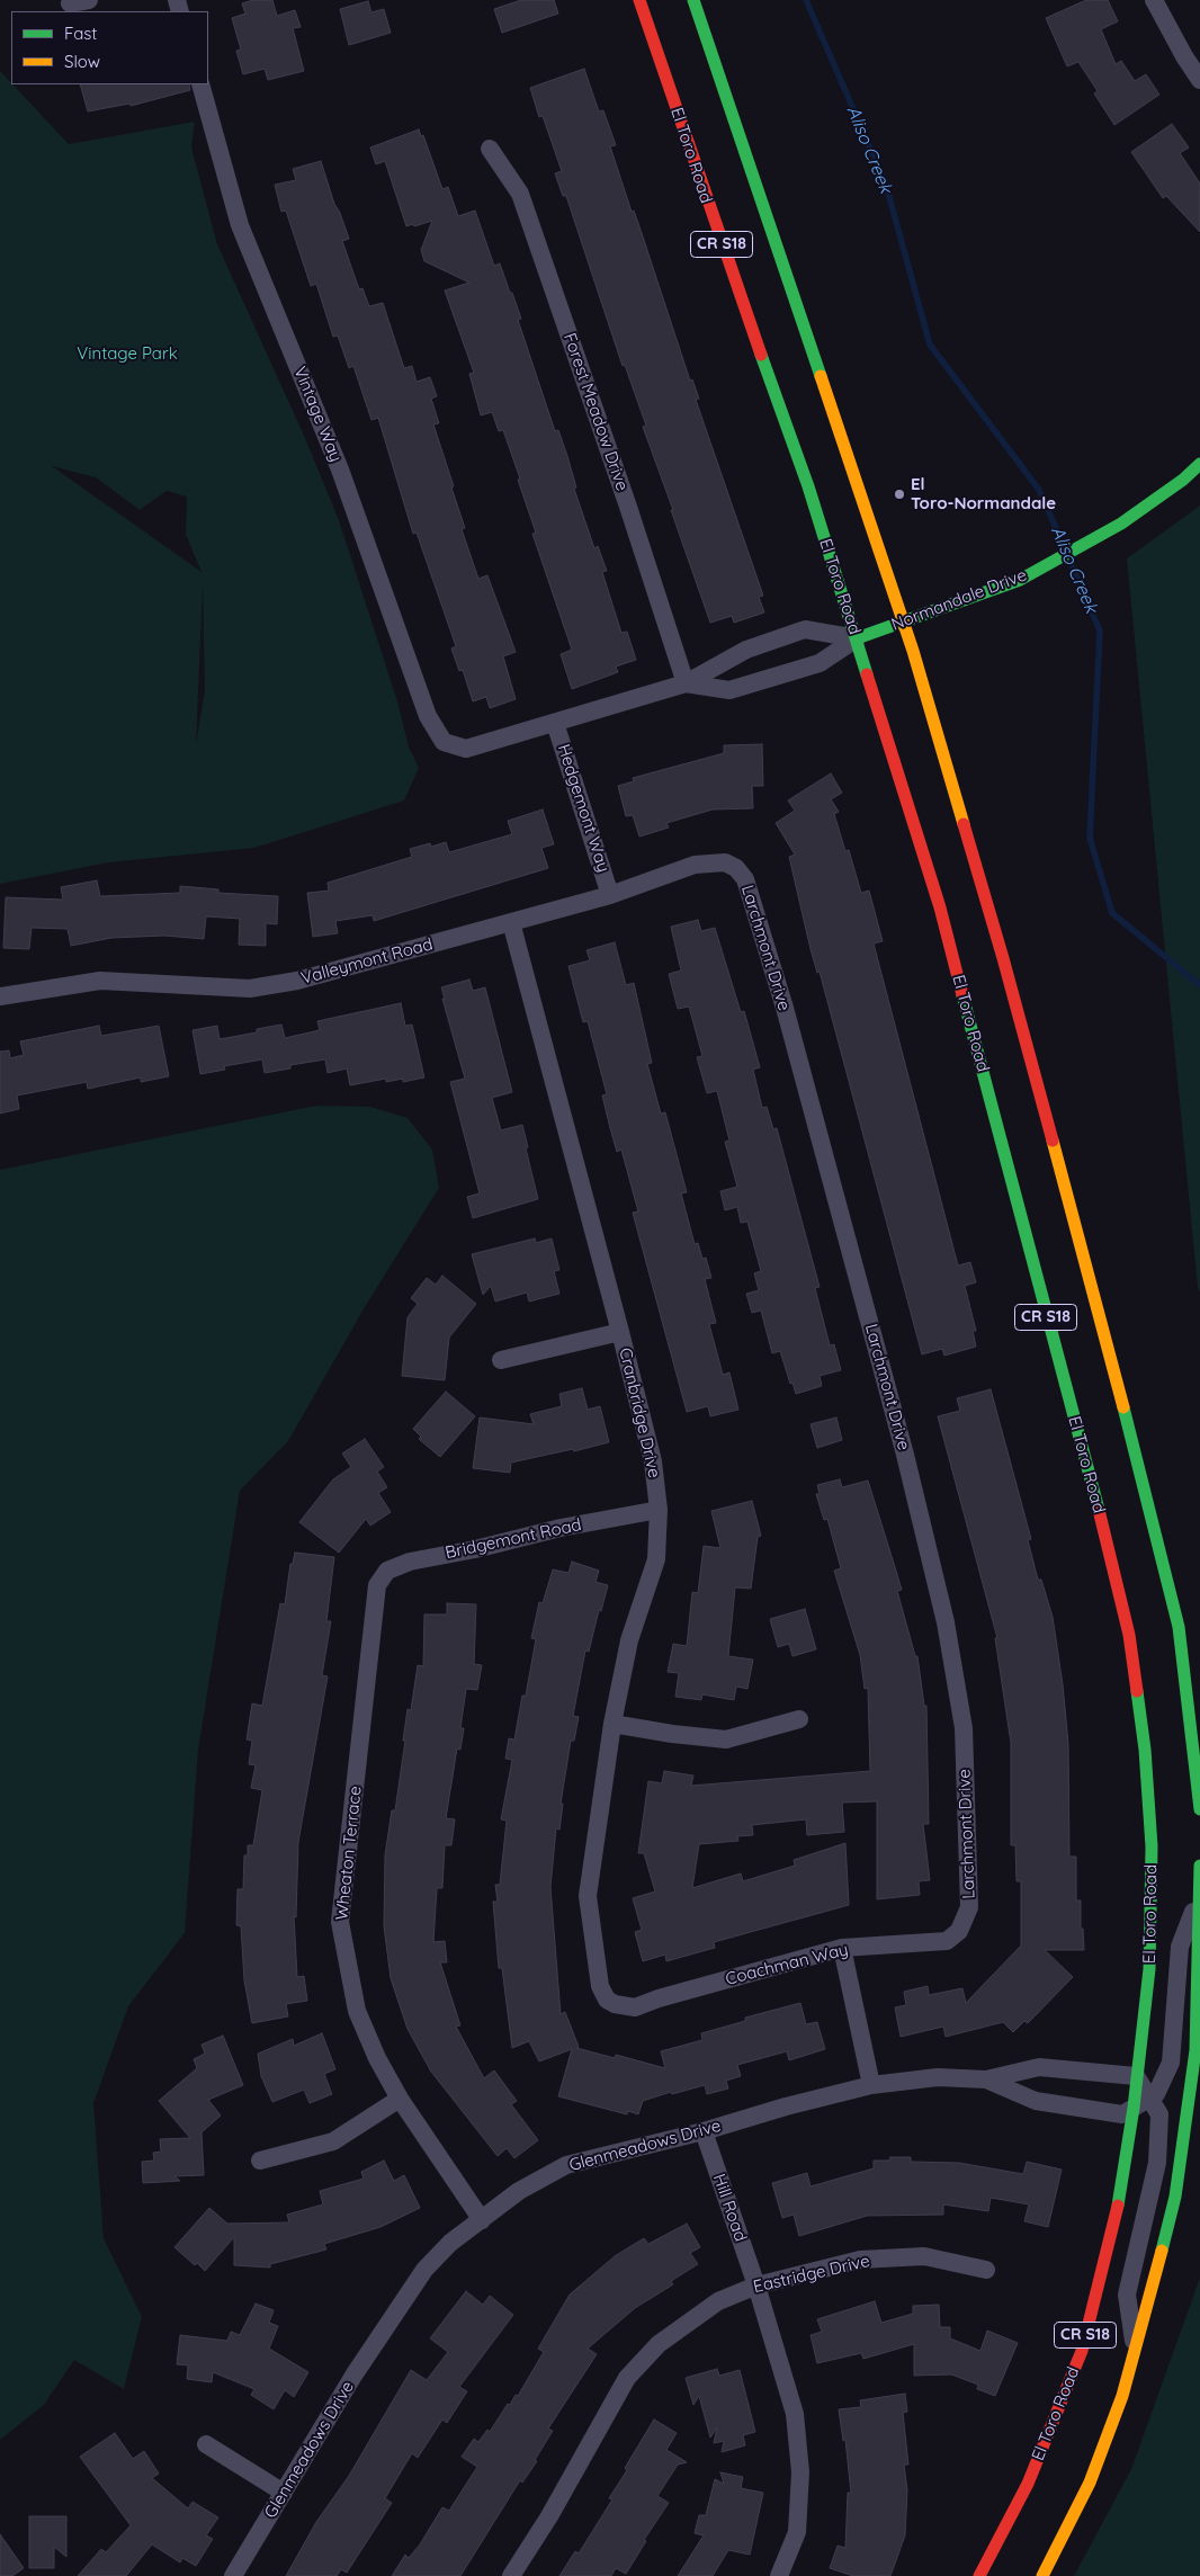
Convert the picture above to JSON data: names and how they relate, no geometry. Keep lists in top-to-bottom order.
{
  "streets": {
    "main road": ["El Toro Road", "CR S18", "Normandale Drive"],
    "street": [
      "Forest Meadow Drive",
      "Vintage Way",
      "Hedgemont Way",
      "Larchmont Drive",
      "Valleymont Road",
      "Cranbridge Drive",
      "Bridgemont Road",
      "Wheaton Terrace",
      "Coachman Way",
      "Glenmeadows Drive",
      "Hill Road",
      "Eastridge Drive"
    ]
  },
  "crossings": [
    ["El Toro Road", "CR S18"],
    ["El Toro Road", "Normandale Drive"],
    ["El Toro Road", "Glenmeadows Drive"],
    ["CR S18", "Glenmeadows Drive"],
    ["Forest Meadow Drive", "Normandale Drive"],
    ["Vintage Way", "Normandale Drive"],
    ["Normandale Drive", "Hedgemont Way"],
    ["Hedgemont Way", "Valleymont Road"],
    ["Larchmont Drive", "Valleymont Road"],
    ["Larchmont Drive", "Coachman Way"],
    ["Valleymont Road", "Cranbridge Drive"],
    ["Cranbridge Drive", "Bridgemont Road"],
    ["Cranbridge Drive", "Coachman Way"],
    ["Bridgemont Road", "Wheaton Terrace"],
    ["Wheaton Terrace", "Glenmeadows Drive"],
    ["Glenmeadows Drive", "Hill Road"],
    ["Hill Road", "Eastridge Drive"]
  ],
  "water": ["Aliso Creek"],
  "parks": ["Vintage Park"],
  "places": ["El Toro-Normandale"],
  "legend": ["Fast", "Slow"]
}
